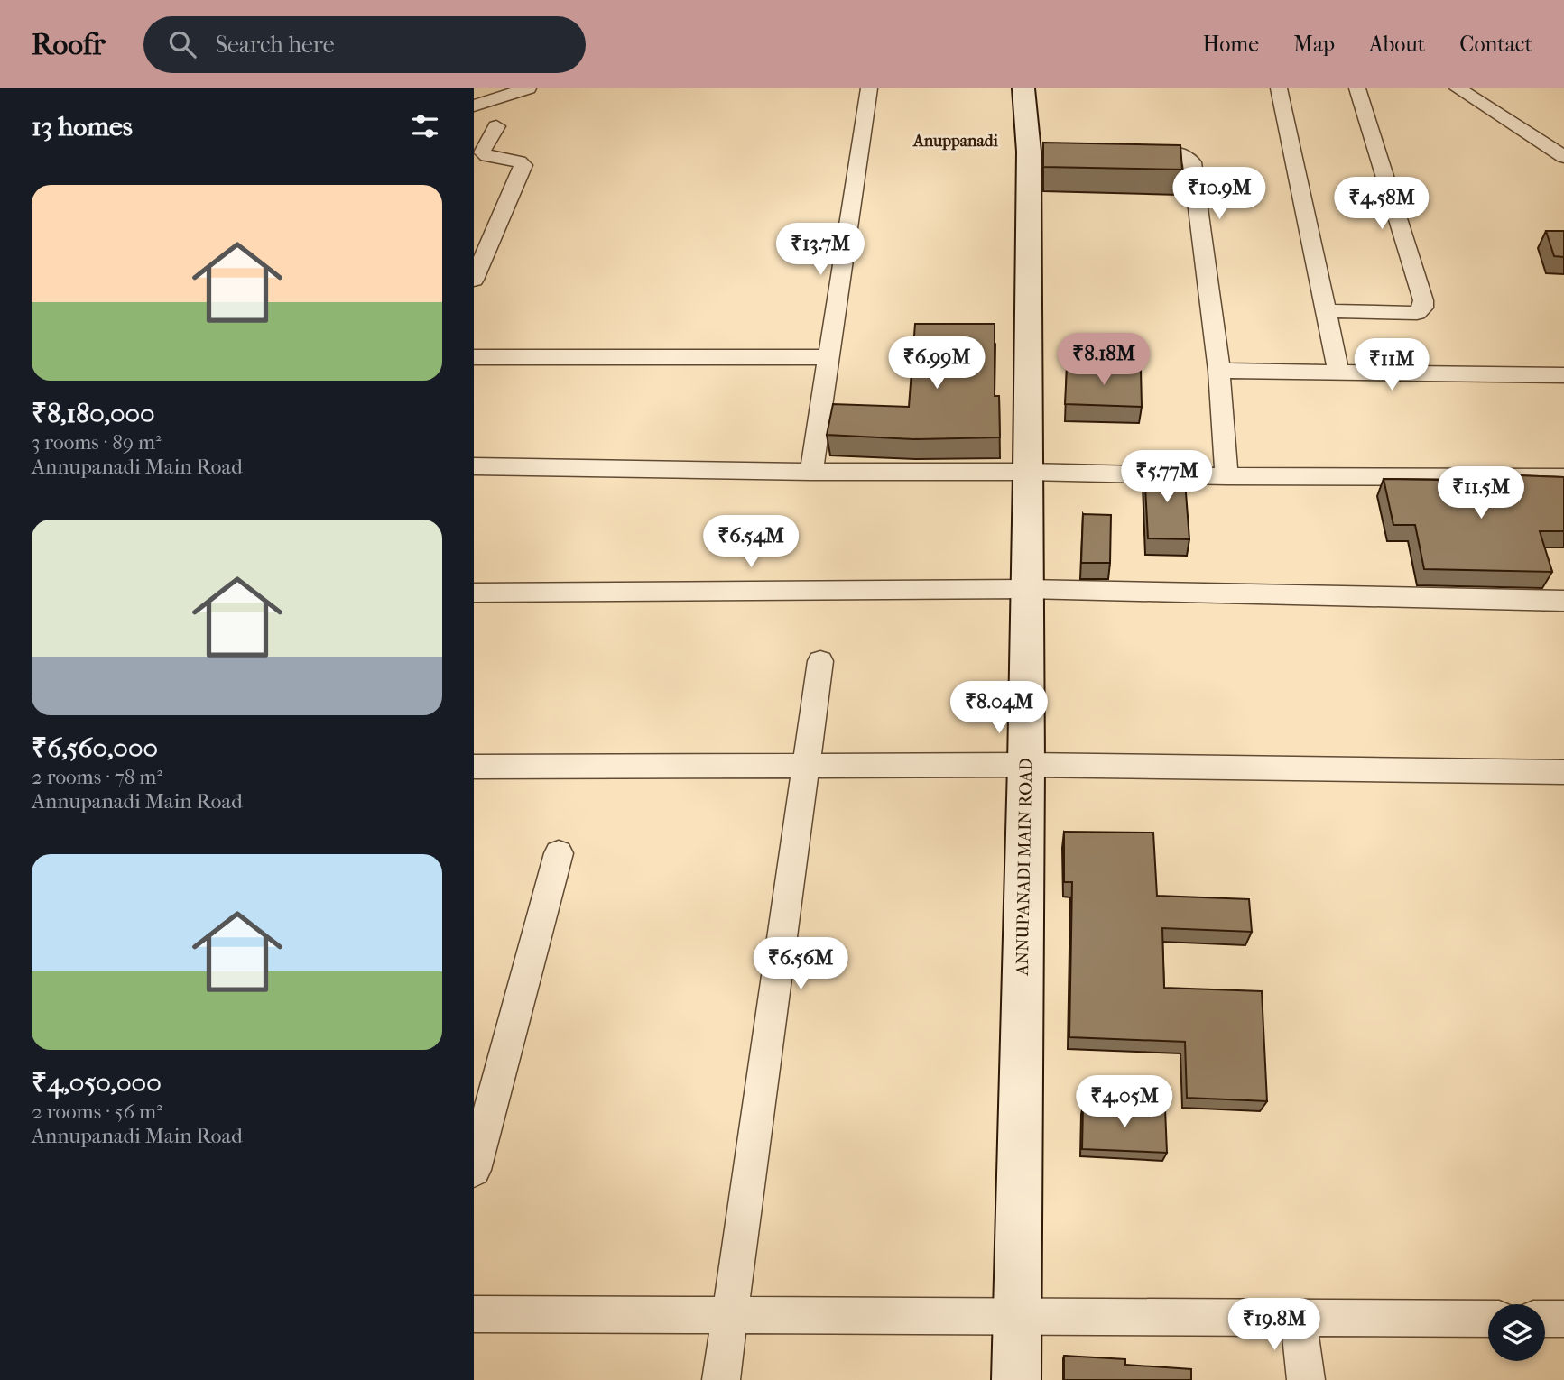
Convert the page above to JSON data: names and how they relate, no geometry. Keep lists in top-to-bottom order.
{
  "streets": {
    "street": ["ANNUPANADI MAIN ROAD"]
  },
  "districts": ["Anuppanadi"],
  "page": {
    "header": "Roofr",
    "search": "Search here",
    "nav": [
      "Home",
      "Map",
      "About",
      "Contact"
    ],
    "heading": "13 homes",
    "list": [
      {
        "name": "₹8,180,000",
        "note": "3 rooms · 89 m² · Annupanadi Main Road"
      },
      {
        "name": "₹6,560,000",
        "note": "2 rooms · 78 m² · Annupanadi Main Road"
      },
      {
        "name": "₹4,050,000",
        "note": "2 rooms · 56 m² · Annupanadi Main Road"
      }
    ],
    "price": [
      "₹10.9M",
      "₹4.58M",
      "₹13.7M",
      "₹8.18M",
      "₹6.99M",
      "₹11M",
      "₹5.77M",
      "₹11.5M",
      "₹6.54M",
      "₹8.04M",
      "₹6.56M",
      "₹4.05M",
      "₹19.8M"
    ]
  }
}
